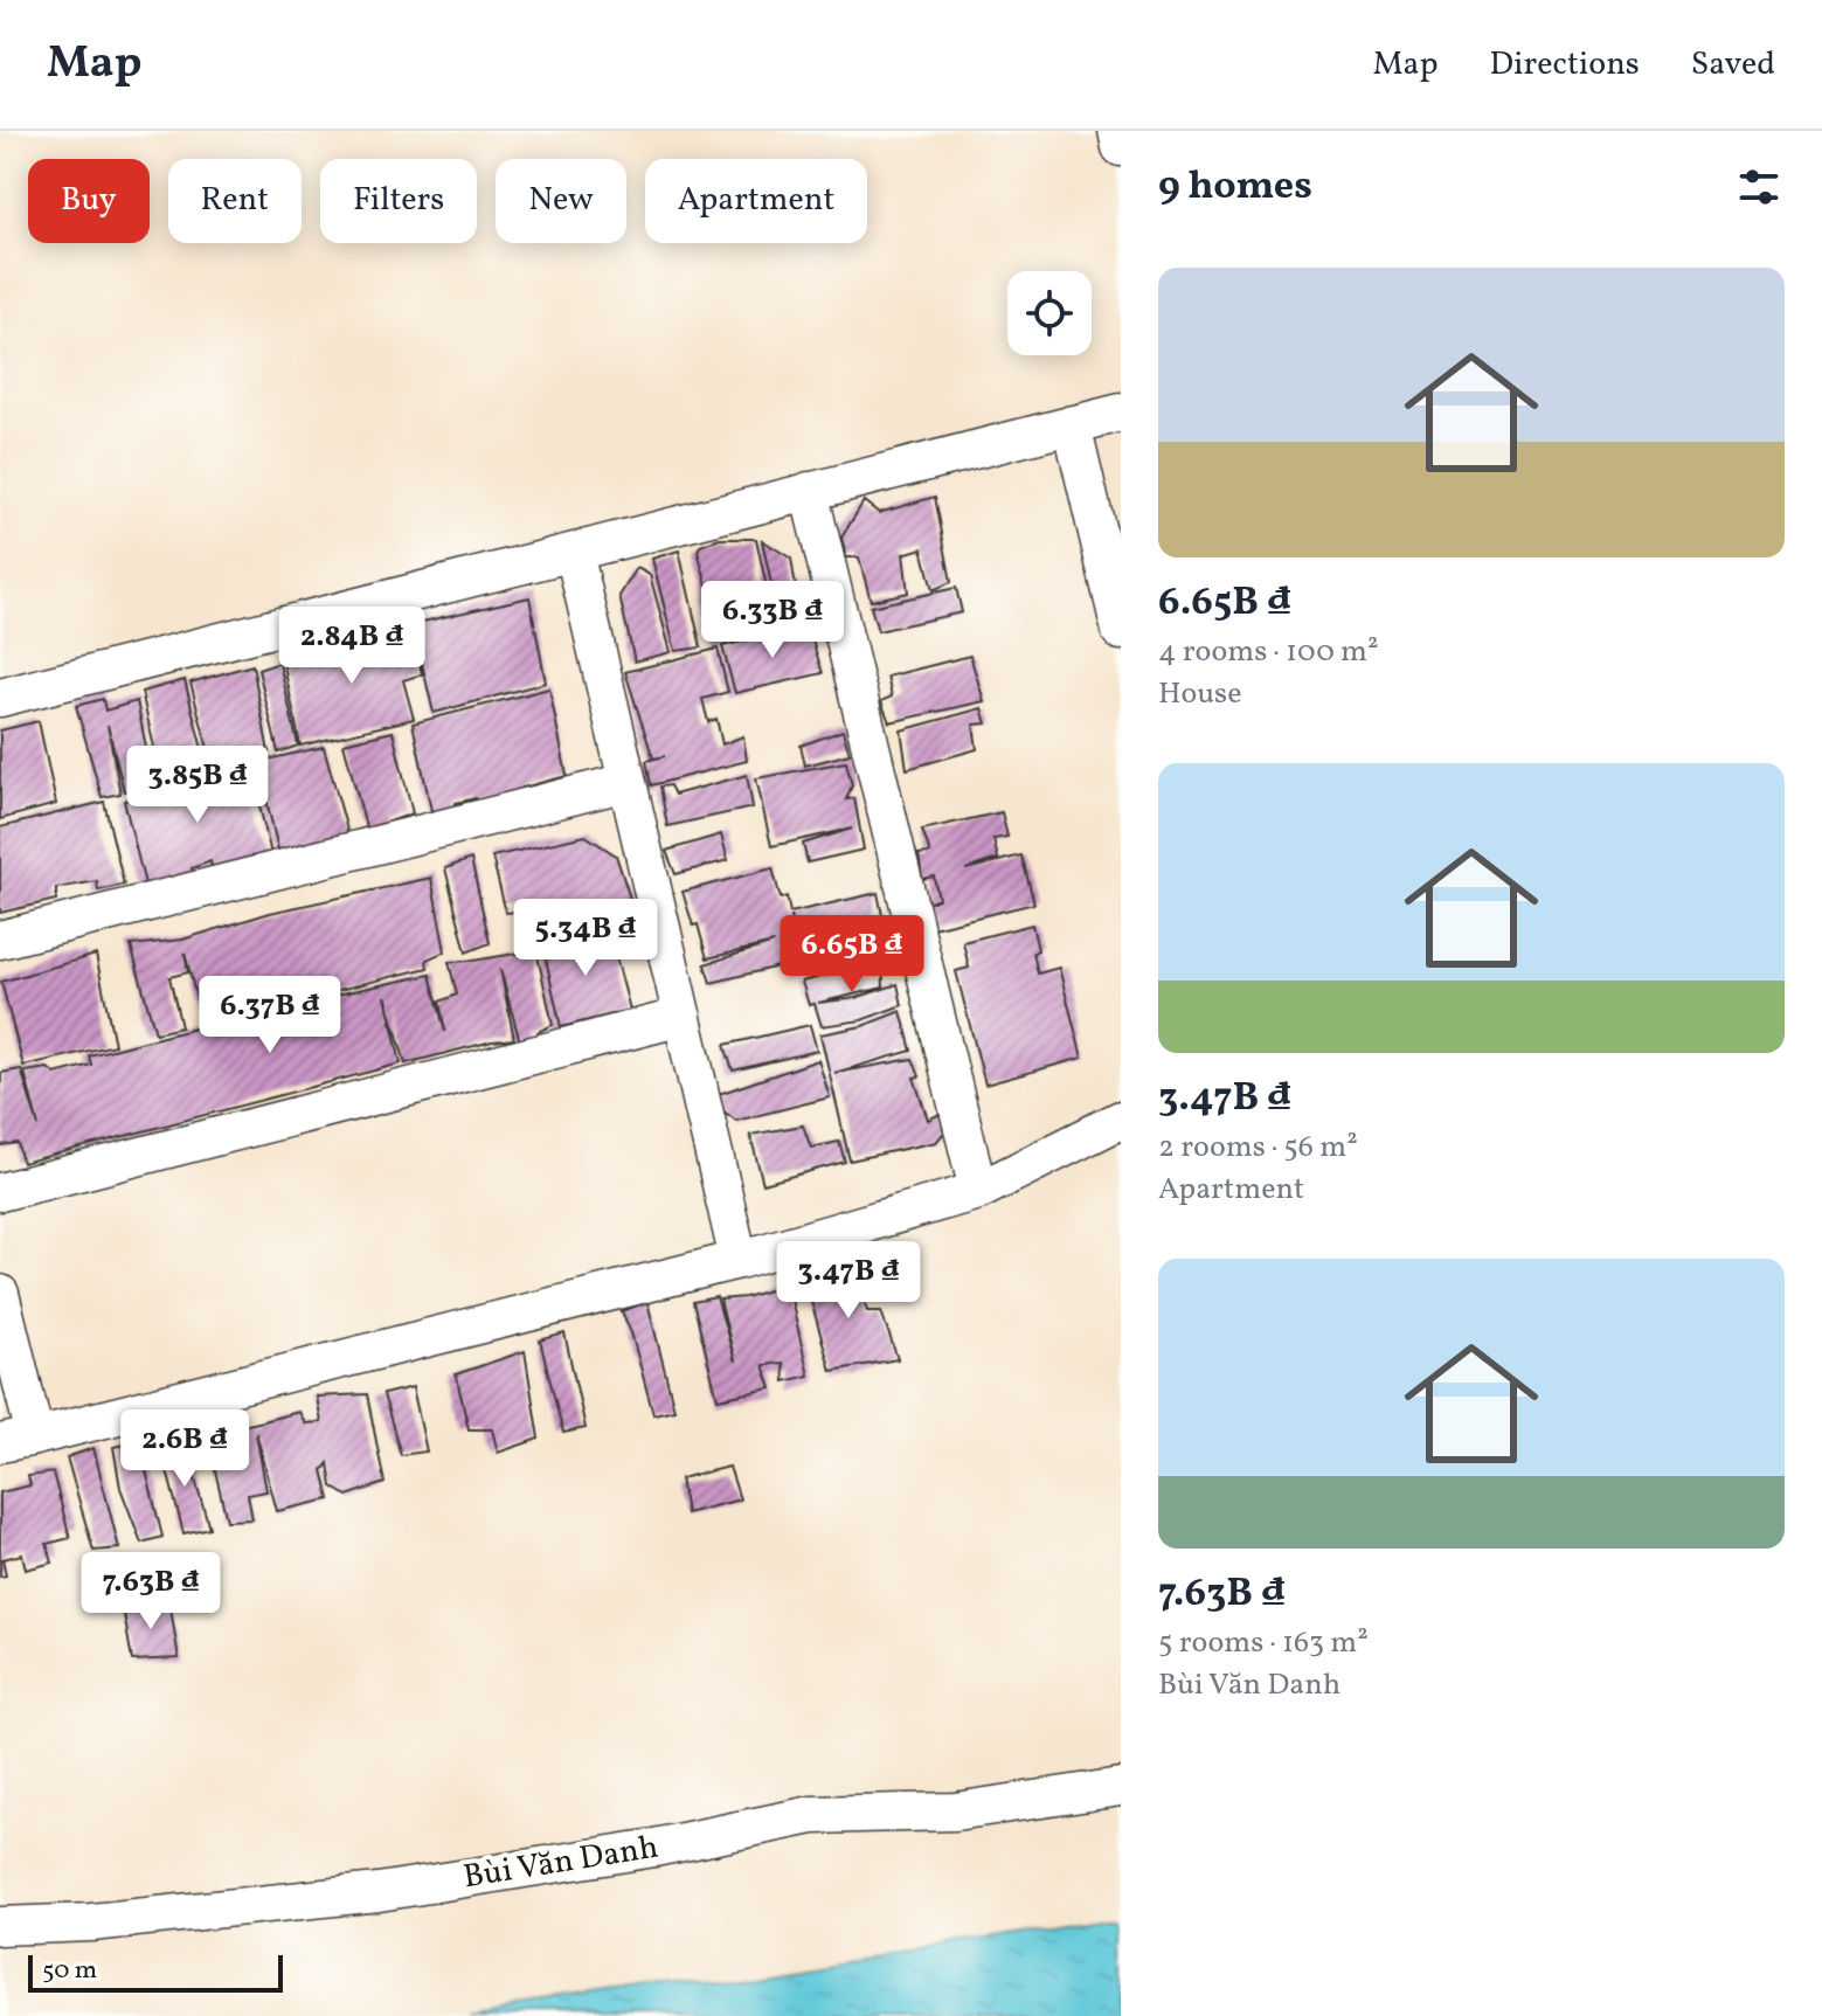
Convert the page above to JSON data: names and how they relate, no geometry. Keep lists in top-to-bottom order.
{
  "streets": {
    "street": ["Bùi Văn Danh"]
  },
  "scale_bar": "50 m",
  "page": {
    "header": "Map",
    "nav": ["Map", "Directions", "Saved"],
    "heading": "9 homes",
    "chip": [
      "Buy",
      "Rent",
      "Filters",
      "New",
      "Apartment"
    ],
    "list": [
      {
        "name": "6.65B ₫",
        "note": "4 rooms · 100 m² · House"
      },
      {
        "name": "3.47B ₫",
        "note": "2 rooms · 56 m² · Apartment"
      },
      {
        "name": "7.63B ₫",
        "note": "5 rooms · 163 m² · Bùi Văn Danh"
      }
    ],
    "price": [
      "6.33B ₫",
      "2.84B ₫",
      "3.85B ₫",
      "5.34B ₫",
      "6.65B ₫",
      "6.37B ₫",
      "3.47B ₫",
      "2.6B ₫",
      "7.63B ₫"
    ],
    "scale": "50 m"
  }
}
